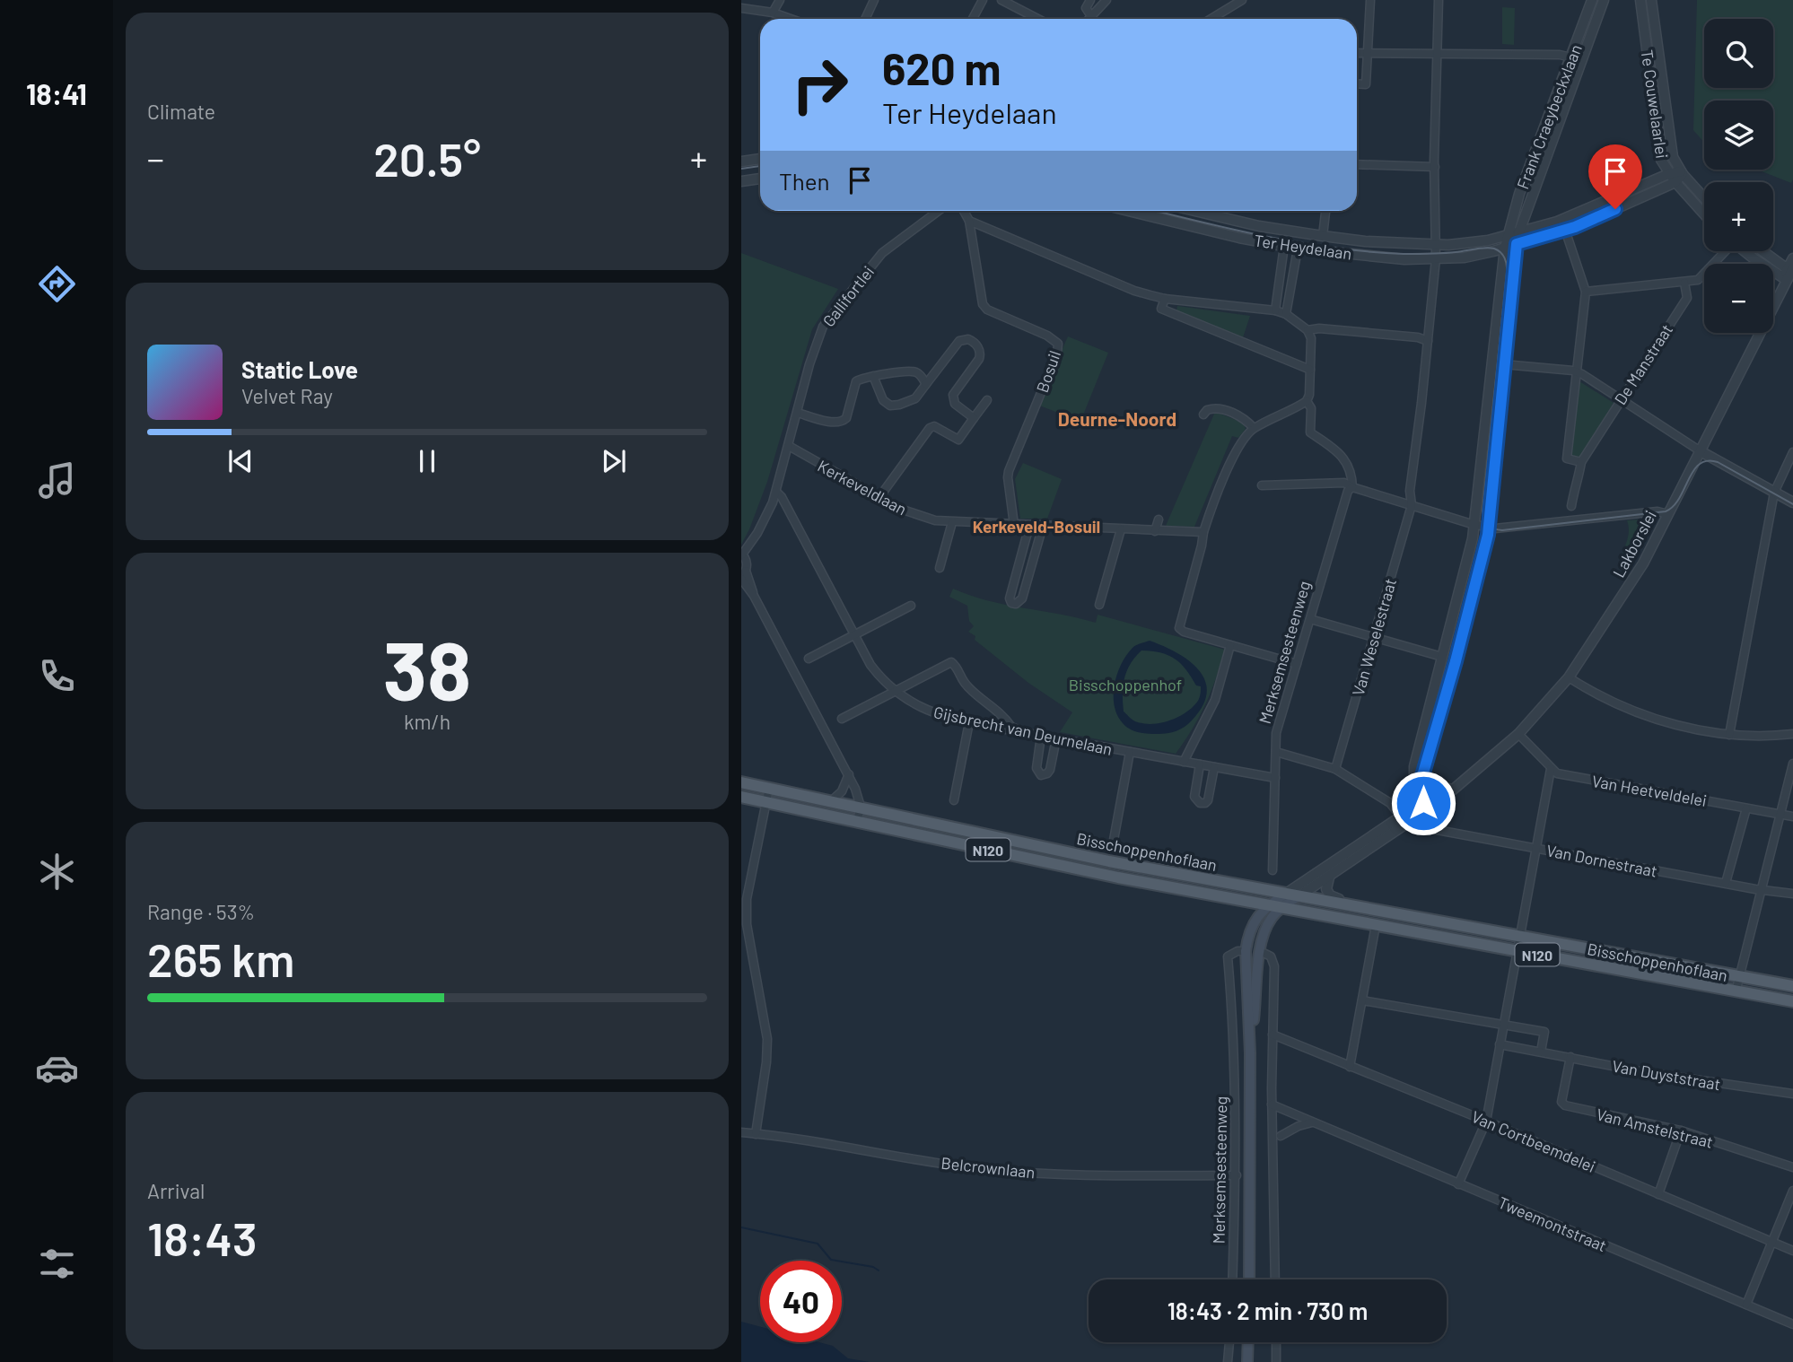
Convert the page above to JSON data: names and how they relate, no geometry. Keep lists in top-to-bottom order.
{
  "streets": {
    "main road": [
      "Lakborslei",
      "Merksemsesteenweg",
      "N120",
      "Bisschoppenhoflaan"
    ],
    "street": [
      "Te Couwelaarlei",
      "Frank Craeybeckxlaan",
      "Ter Heydelaan",
      "Gallifortlei",
      "De Manstraat",
      "Bosuil",
      "Kerkeveldlaan",
      "Van Weselestraat",
      "Gijsbrecht van Deurnelaan",
      "Van Heetveldelei",
      "Van Dornestraat",
      "Van Duyststraat",
      "Van Amstelstraat",
      "Van Cortbeemdelei",
      "Belcrownlaan",
      "Tweemontstraat"
    ]
  },
  "crossings": [
    ["Te Couwelaarlei", "Ter Heydelaan"],
    ["Frank Craeybeckxlaan", "Ter Heydelaan"],
    ["Ter Heydelaan", "Van Weselestraat"],
    ["Gallifortlei", "Kerkeveldlaan"],
    ["Gallifortlei", "Gijsbrecht van Deurnelaan"],
    ["Bosuil", "Kerkeveldlaan"],
    ["Lakborslei", "Merksemsesteenweg"],
    ["Lakborslei", "Bisschoppenhoflaan"],
    ["Lakborslei", "Van Dornestraat"],
    ["Merksemsesteenweg", "Gijsbrecht van Deurnelaan"],
    ["Merksemsesteenweg", "Bisschoppenhoflaan"],
    ["Merksemsesteenweg", "Belcrownlaan"],
    ["Van Duyststraat", "Van Amstelstraat"]
  ],
  "districts": ["Deurne-Noord", "Kerkeveld-Bosuil"],
  "parks": ["Bisschoppenhof"],
  "page": {
    "tabs": "18:41",
    "tile": [
      "Climate",
      ["38", "km/h"],
      ["Range · 53%", "265 km"],
      ["Arrival", "18:43"]
    ],
    "map_buttons": ["+", "−"],
    "turn": ["620 m", "Ter Heydelaan"],
    "heat": ["−", "20.5°", "+"],
    "then": "Then",
    "song": ["Static Love", "Velvet Ray"],
    "limit": "40",
    "trip": "18:43 · 2 min · 730 m"
  }
}
